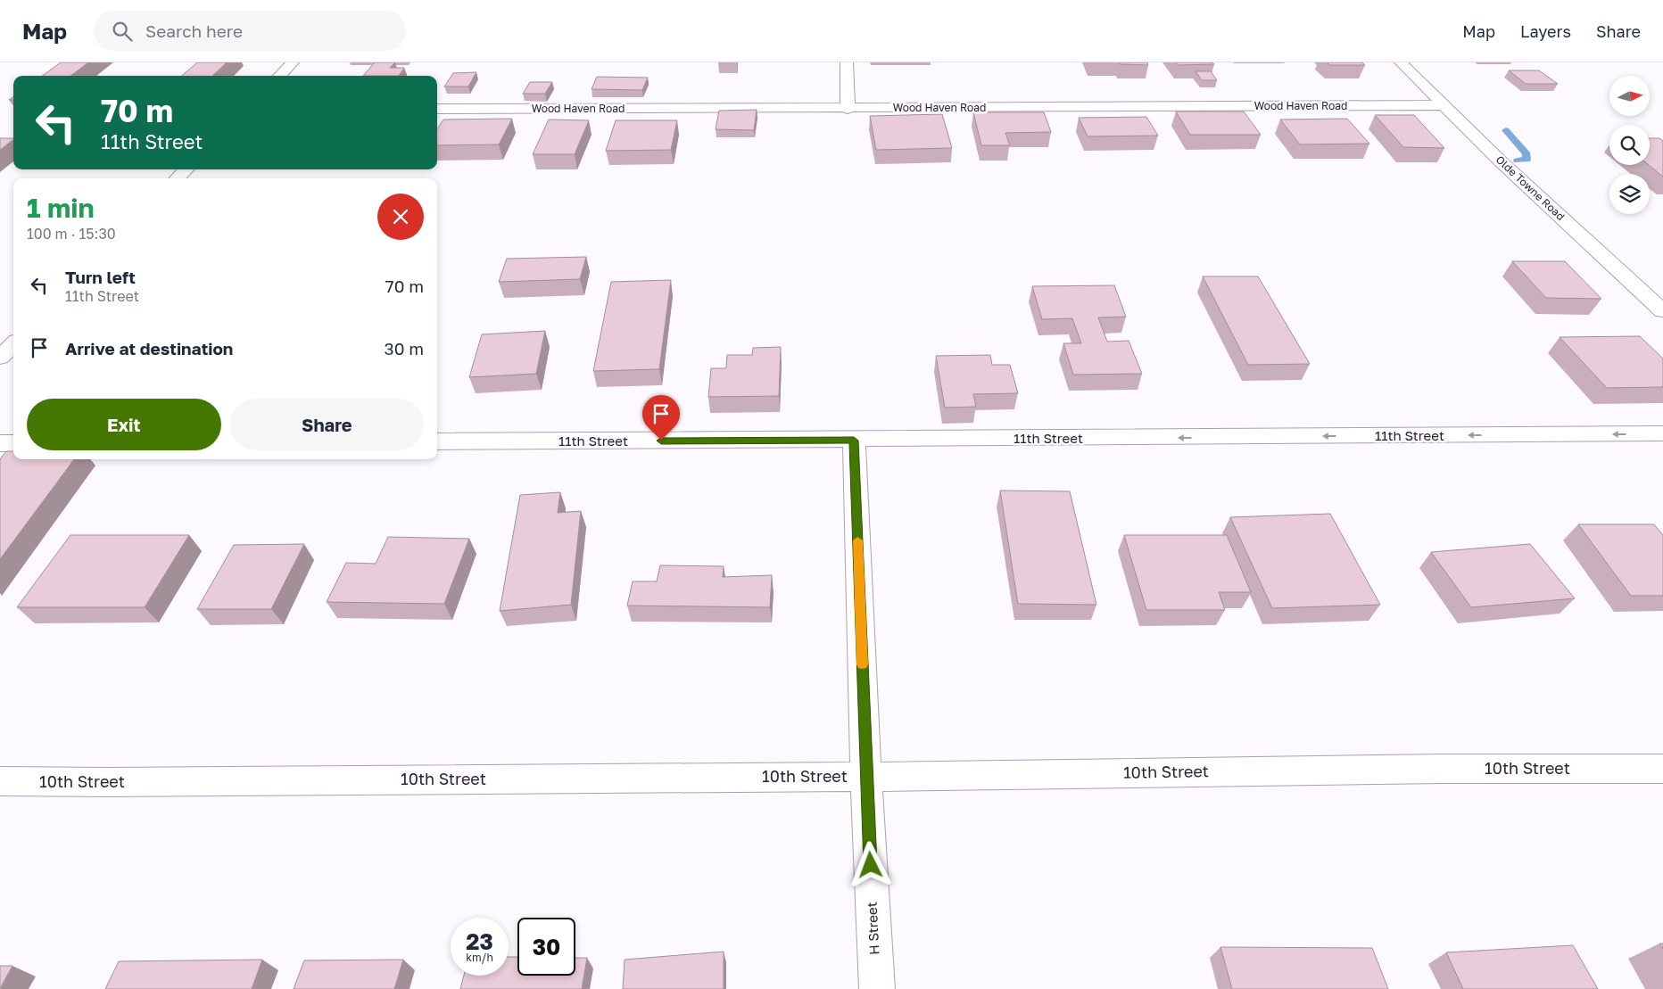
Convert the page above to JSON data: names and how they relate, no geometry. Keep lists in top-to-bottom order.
{
  "streets": {
    "street": [
      "Wood Haven Road",
      "Olde Towne Road",
      "11th Street",
      "10th Street",
      "H Street"
    ]
  },
  "crossings": [
    ["Wood Haven Road", "Olde Towne Road"],
    ["11th Street", "H Street"],
    ["10th Street", "H Street"]
  ],
  "one_way": ["11th Street"],
  "north": "right",
  "page": {
    "header": "Map",
    "search": "Search here",
    "nav": ["Map", "Layers", "Share"],
    "turn": ["70 m", "11th Street"],
    "heading": ["1 min", "100 m · 15:30"],
    "list": [
      {
        "name": "Turn left",
        "note": "11th Street",
        "value": "70 m"
      },
      {
        "name": "Arrive at destination",
        "value": "30 m"
      }
    ],
    "buttons": ["Exit", "Share"],
    "speed": "23 km/h",
    "limit": "30"
  }
}
